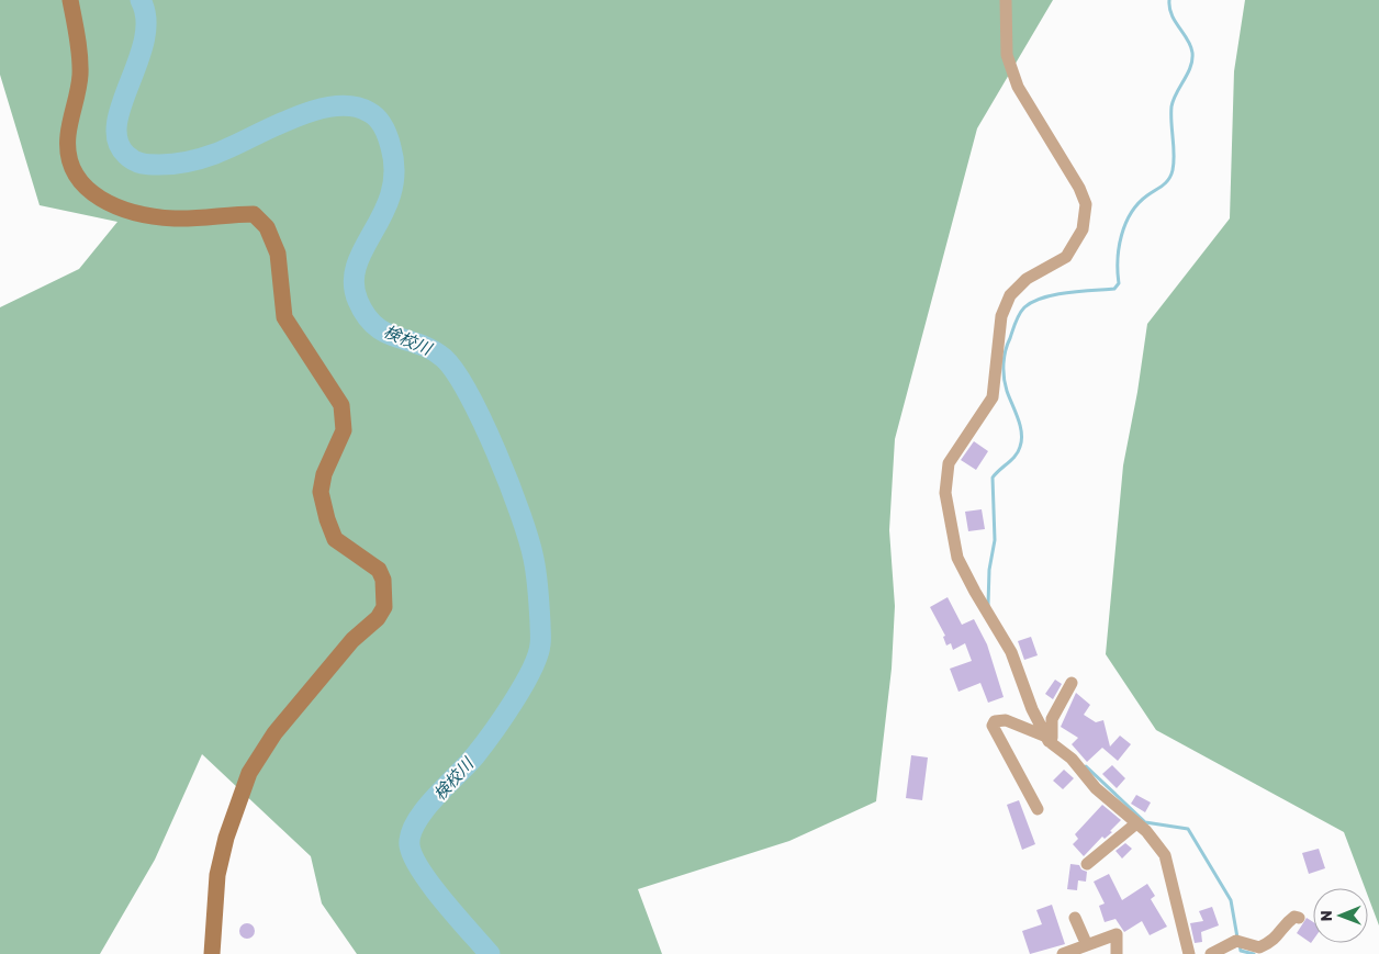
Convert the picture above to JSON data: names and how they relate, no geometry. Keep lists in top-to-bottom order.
{
  "water": ["検校川"],
  "north": "left"
}
